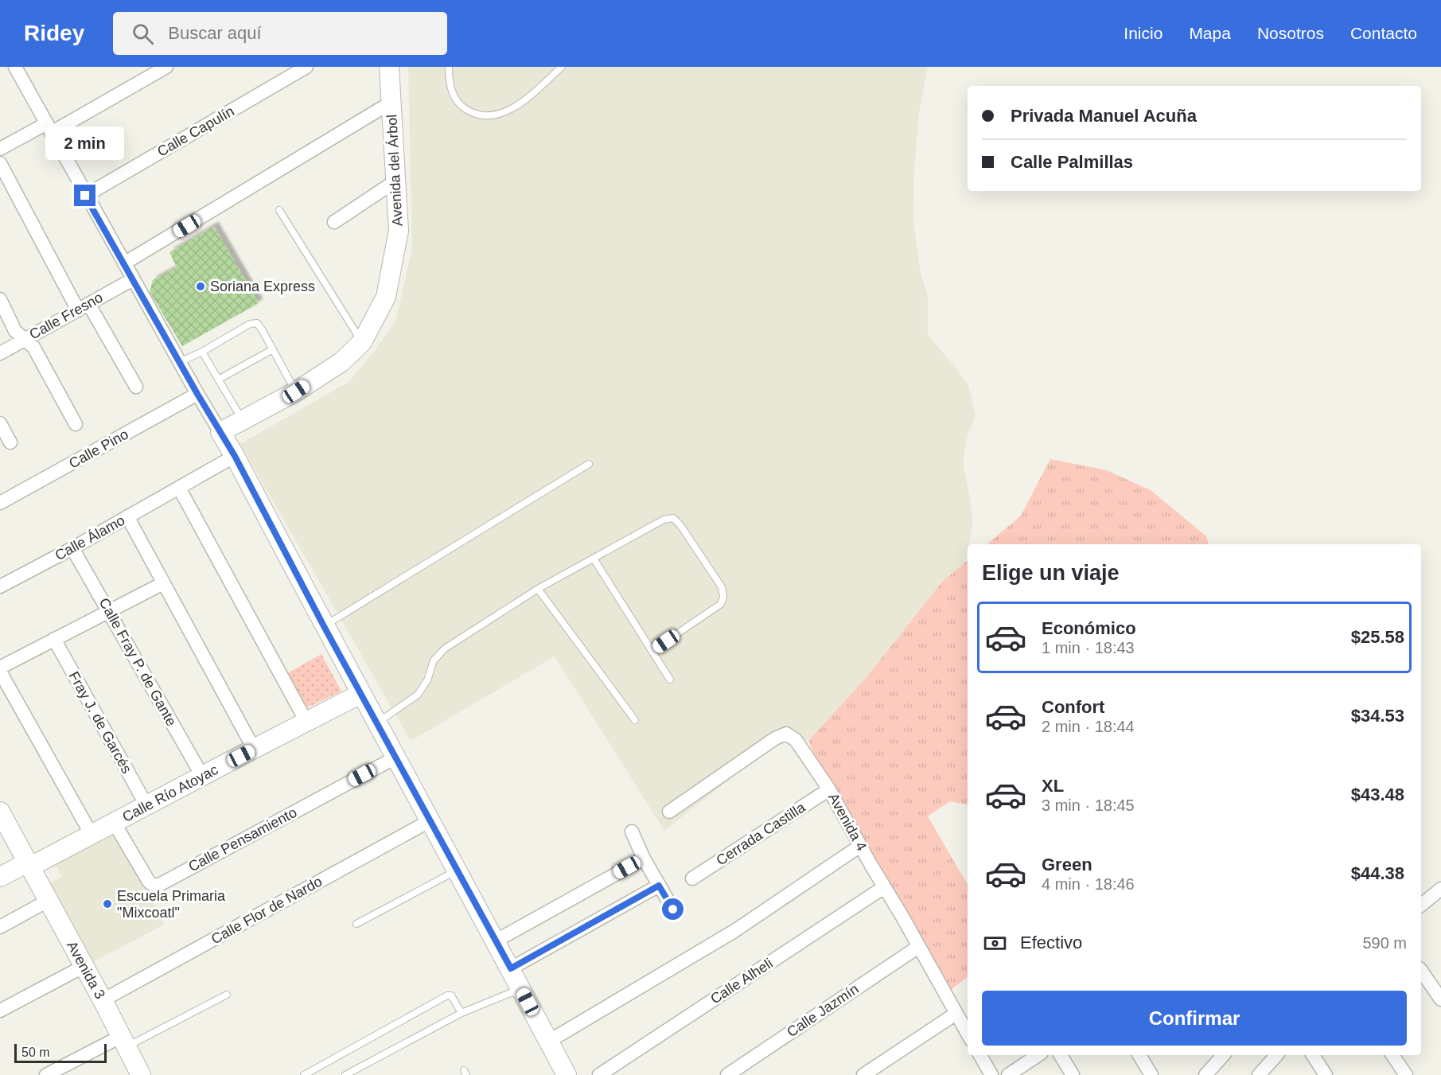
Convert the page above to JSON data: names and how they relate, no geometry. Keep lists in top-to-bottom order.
{
  "streets": {
    "street": [
      "Calle Capulín",
      "Avenida del Árbol",
      "Calle Fresno",
      "Calle Pino",
      "Calle Álamo",
      "Calle Fray P. de Gante",
      "Fray J. de Garcés",
      "Calle Río Atoyac",
      "Avenida 4",
      "Cerrada Castilla",
      "Calle Pensamiento",
      "Calle Flor de Nardo",
      "Avenida 3",
      "Calle Alheli",
      "Calle Jazmín"
    ]
  },
  "crossings": [
    ["Calle Álamo", "Calle Fray P. de Gante"],
    ["Calle Fray P. de Gante", "Calle Río Atoyac"],
    ["Fray J. de Garcés", "Calle Río Atoyac"],
    ["Calle Río Atoyac", "Calle Pensamiento"],
    ["Calle Río Atoyac", "Avenida 3"],
    ["Avenida 4", "Cerrada Castilla"],
    ["Avenida 4", "Calle Alheli"],
    ["Avenida 4", "Calle Jazmín"],
    ["Calle Flor de Nardo", "Avenida 3"]
  ],
  "places": ["Soriana Express", "Escuela Primaria \"Mixcoatl\""],
  "scale_bar": "50 m",
  "page": {
    "header": "Ridey",
    "search": "Buscar aquí",
    "nav": [
      "Inicio",
      "Mapa",
      "Nosotros",
      "Contacto"
    ],
    "banner": ["Privada Manuel Acuña", "Calle Palmillas"],
    "bubble": "2 min",
    "heading": "Elige un viaje",
    "list": [
      {
        "name": "Económico",
        "note": "1 min · 18:43",
        "value": "$25.58"
      },
      {
        "name": "Confort",
        "note": "2 min · 18:44",
        "value": "$34.53"
      },
      {
        "name": "XL",
        "note": "3 min · 18:45",
        "value": "$43.48"
      },
      {
        "name": "Green",
        "note": "4 min · 18:46",
        "value": "$44.38"
      }
    ],
    "pay": ["Efectivo", "590 m"],
    "buttons": "Confirmar",
    "scale": "50 m"
  }
}
